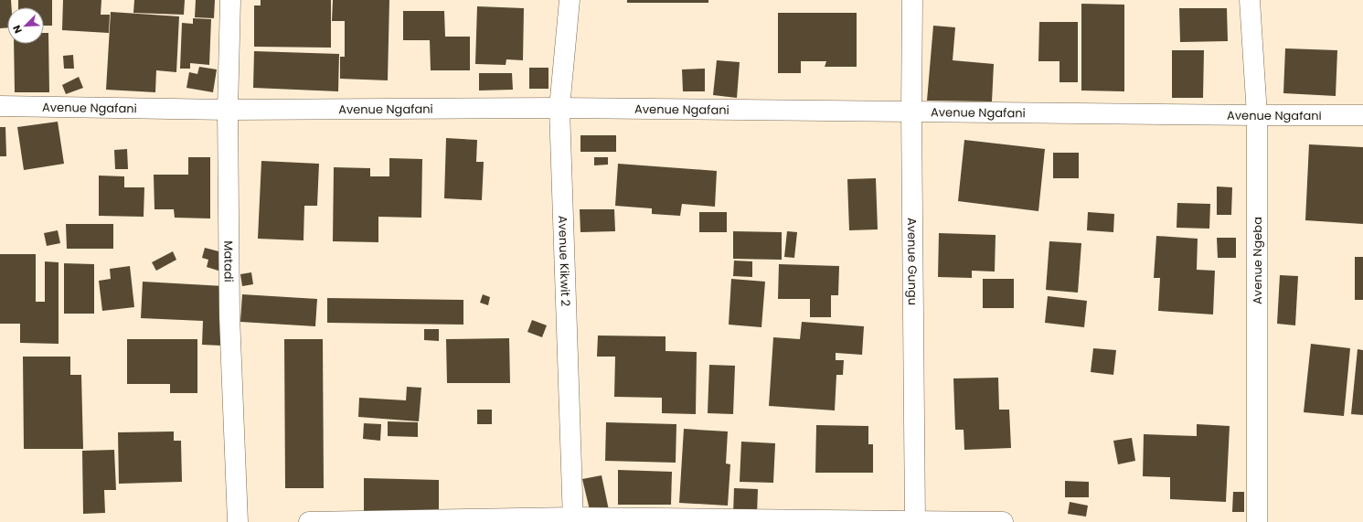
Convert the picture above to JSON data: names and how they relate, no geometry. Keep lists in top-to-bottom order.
{
  "streets": {
    "street": [
      "Avenue Ngafani",
      "Avenue Kikwit 2",
      "Avenue Ngeba",
      "Matadi",
      "Avenue Gungu"
    ]
  },
  "crossings": [
    ["Avenue Ngafani", "Avenue Kikwit 2"],
    ["Avenue Ngafani", "Avenue Ngeba"],
    ["Avenue Ngafani", "Matadi"],
    ["Avenue Ngafani", "Avenue Gungu"]
  ],
  "north": "bottom left"
}
